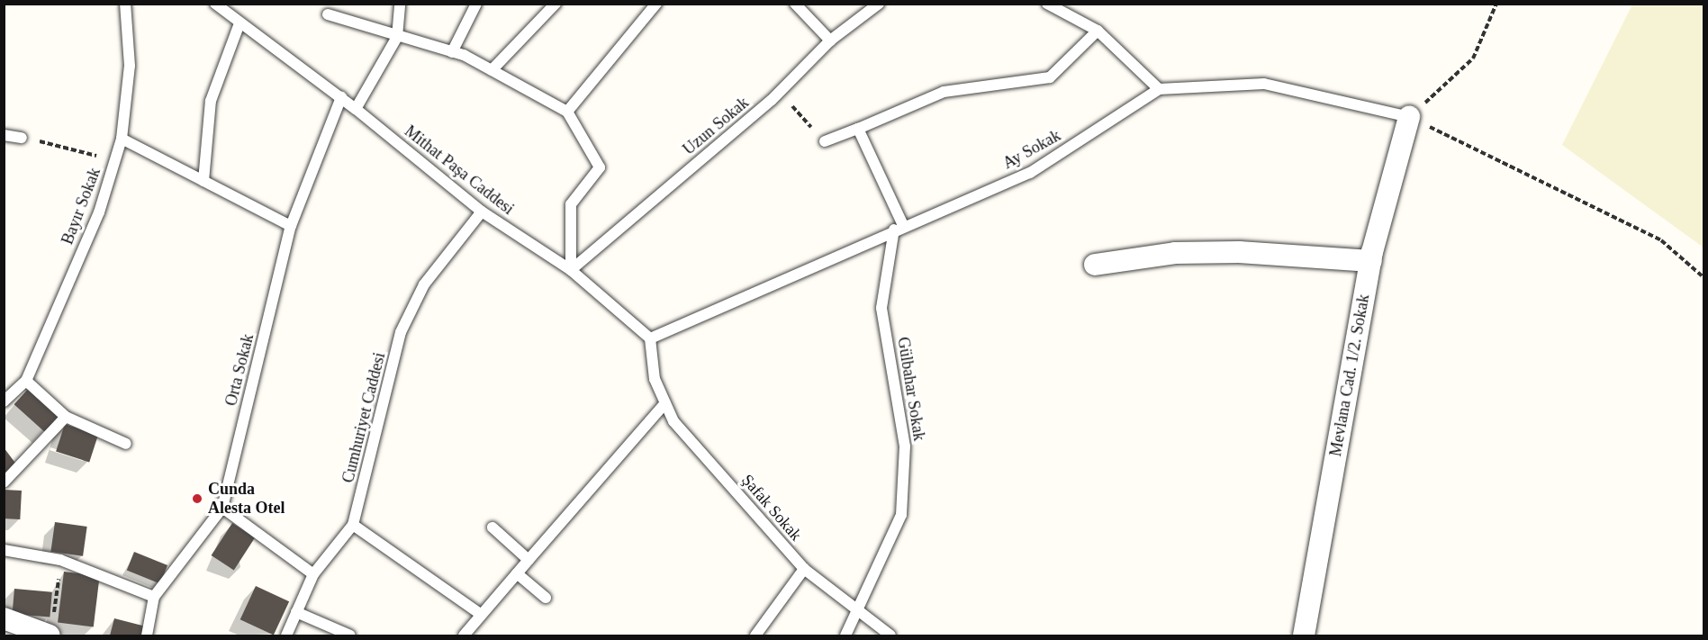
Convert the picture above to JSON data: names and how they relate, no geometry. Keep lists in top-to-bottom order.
{
  "streets": {
    "street": ["Mevlana Cad. 1/2. Sokak"],
    "lane": [
      "Uzun Sokak",
      "Ay Sokak",
      "Mithat Paşa Caddesi",
      "Bayır Sokak",
      "Orta Sokak",
      "Gülbahar Sokak",
      "Cumhuriyet Caddesi",
      "Şafak Sokak"
    ]
  },
  "crossings": [
    ["Uzun Sokak", "Mithat Paşa Caddesi"],
    ["Ay Sokak", "Mithat Paşa Caddesi"],
    ["Ay Sokak", "Gülbahar Sokak"],
    ["Ay Sokak", "Şafak Sokak"],
    ["Mithat Paşa Caddesi", "Orta Sokak"],
    ["Mithat Paşa Caddesi", "Cumhuriyet Caddesi"],
    ["Mithat Paşa Caddesi", "Şafak Sokak"],
    ["Gülbahar Sokak", "Şafak Sokak"]
  ],
  "places": ["Cunda Alesta Otel"]
}
